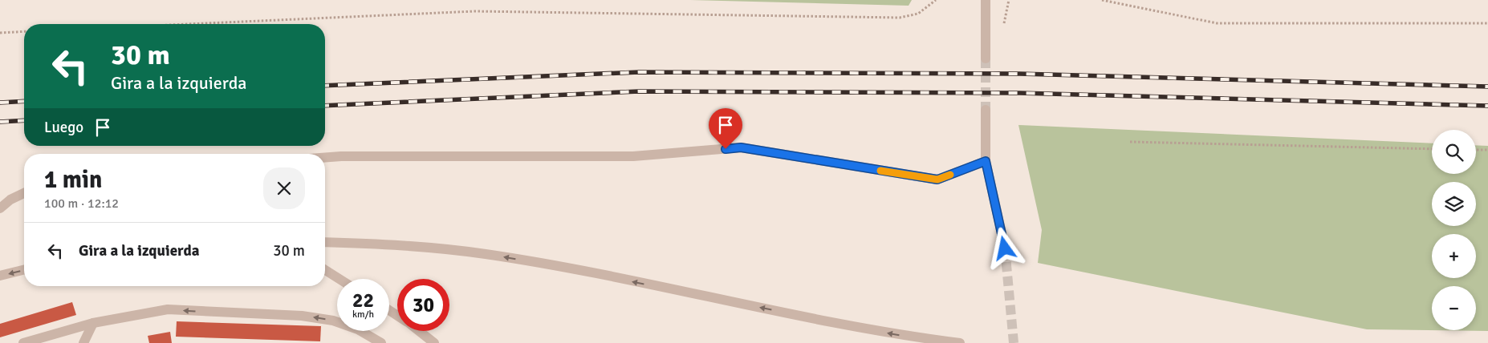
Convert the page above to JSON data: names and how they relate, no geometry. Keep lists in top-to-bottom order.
{
  "page": {
    "turn": ["30 m", "Gira a la izquierda"],
    "then": "Luego",
    "map_buttons": ["+", "−"],
    "heading": ["1 min", "100 m · 12:12"],
    "list": [
      {
        "name": "Gira a la izquierda",
        "value": "30 m"
      }
    ],
    "speed": "22 km/h",
    "limit": "30"
  }
}
